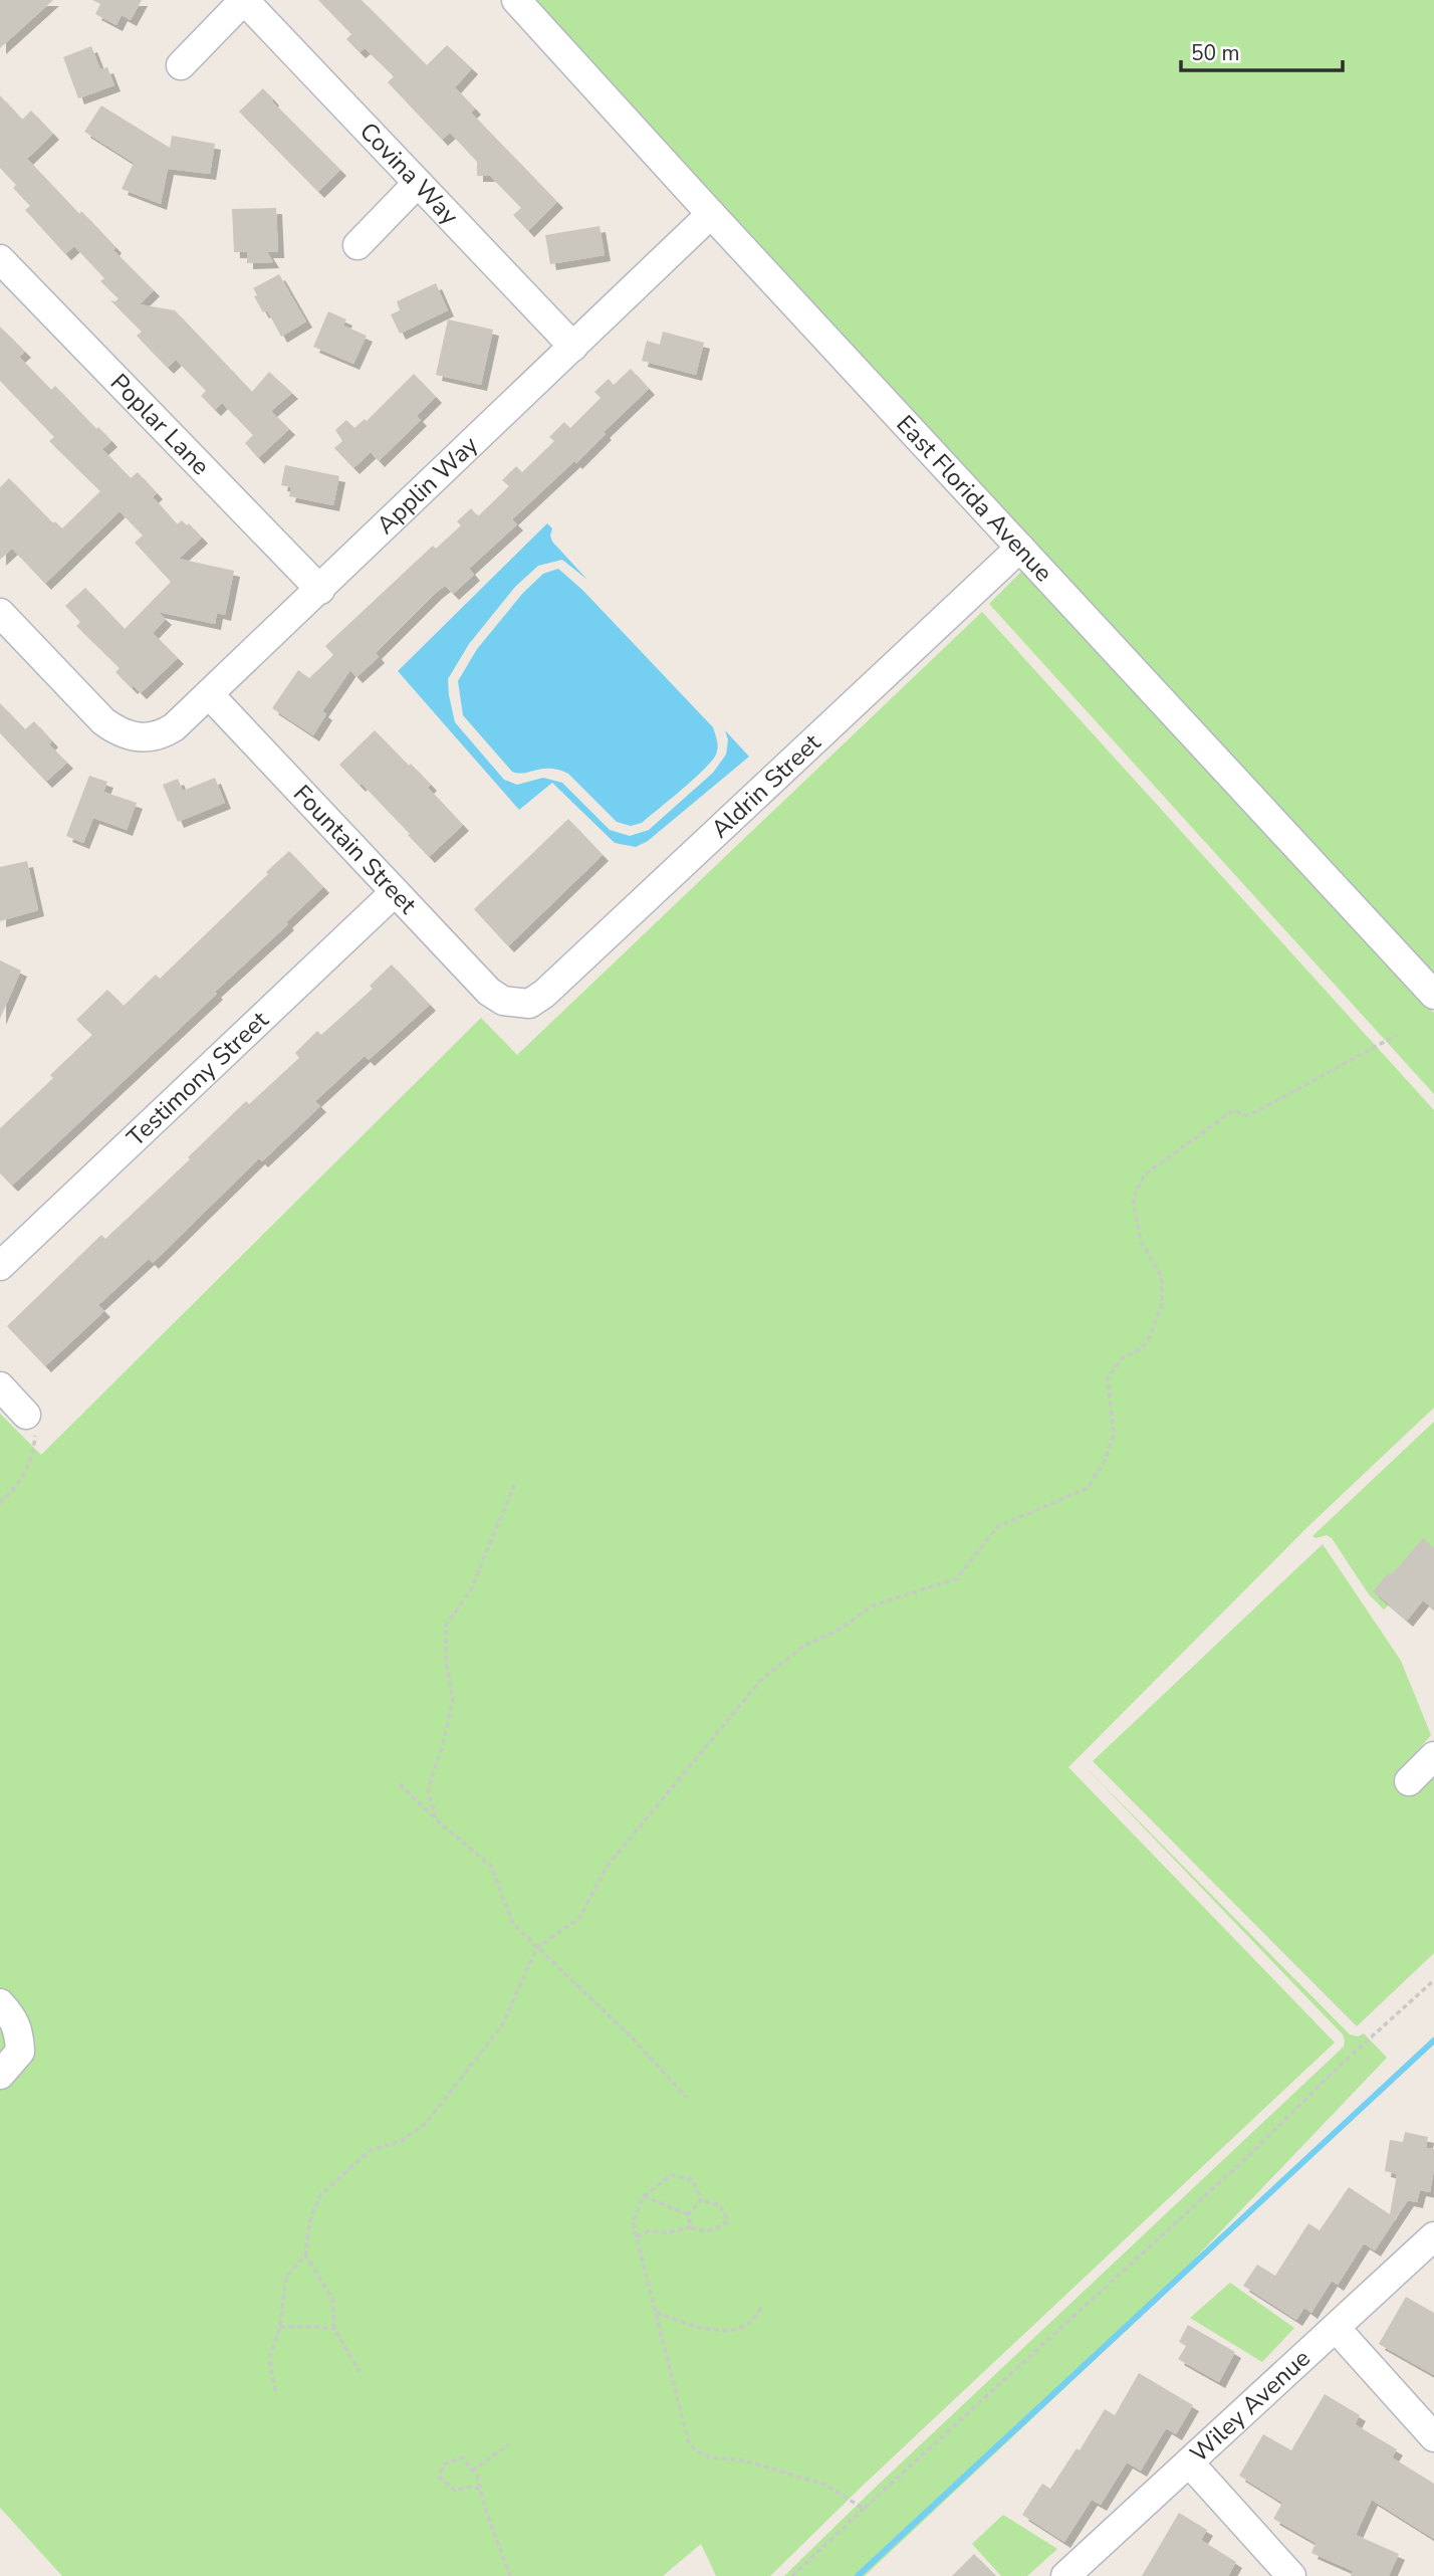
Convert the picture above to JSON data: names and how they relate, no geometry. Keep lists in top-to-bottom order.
{
  "streets": {
    "street": [
      "Covina Way",
      "Poplar Lane",
      "Applin Way",
      "East Florida Avenue",
      "Aldrin Street",
      "Fountain Street",
      "Testimony Street",
      "Wiley Avenue"
    ]
  },
  "crossings": [
    ["Covina Way", "Applin Way"],
    ["Poplar Lane", "Applin Way"],
    ["Applin Way", "East Florida Avenue"],
    ["Applin Way", "Fountain Street"],
    ["East Florida Avenue", "Aldrin Street"],
    ["Aldrin Street", "Fountain Street"],
    ["Fountain Street", "Testimony Street"]
  ],
  "scale_bar": "50 m"
}
